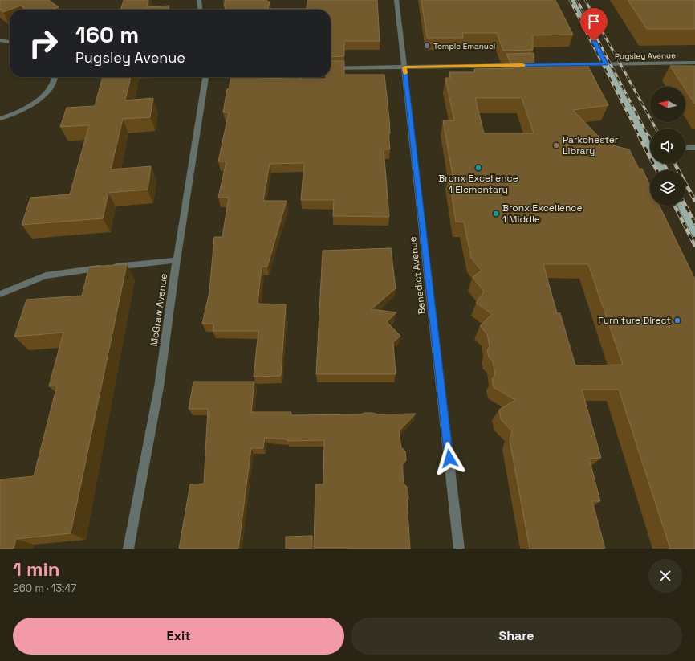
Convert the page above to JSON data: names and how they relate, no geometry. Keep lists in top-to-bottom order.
{
  "streets": {
    "street": ["Pugsley Avenue", "Benedict Avenue", "McGraw Avenue"]
  },
  "crossings": [
    ["Pugsley Avenue", "Benedict Avenue"]
  ],
  "places": [
    "Temple Emanuel",
    "Parkchester Library",
    "Bronx Excellence 1 Elementary",
    "Bronx Excellence 1 Middle",
    "Furniture Direct"
  ],
  "north": "left",
  "page": {
    "turn": ["160 m", "Pugsley Avenue"],
    "heading": ["1 min", "260 m · 13:47"],
    "buttons": ["Exit", "Share"]
  }
}
